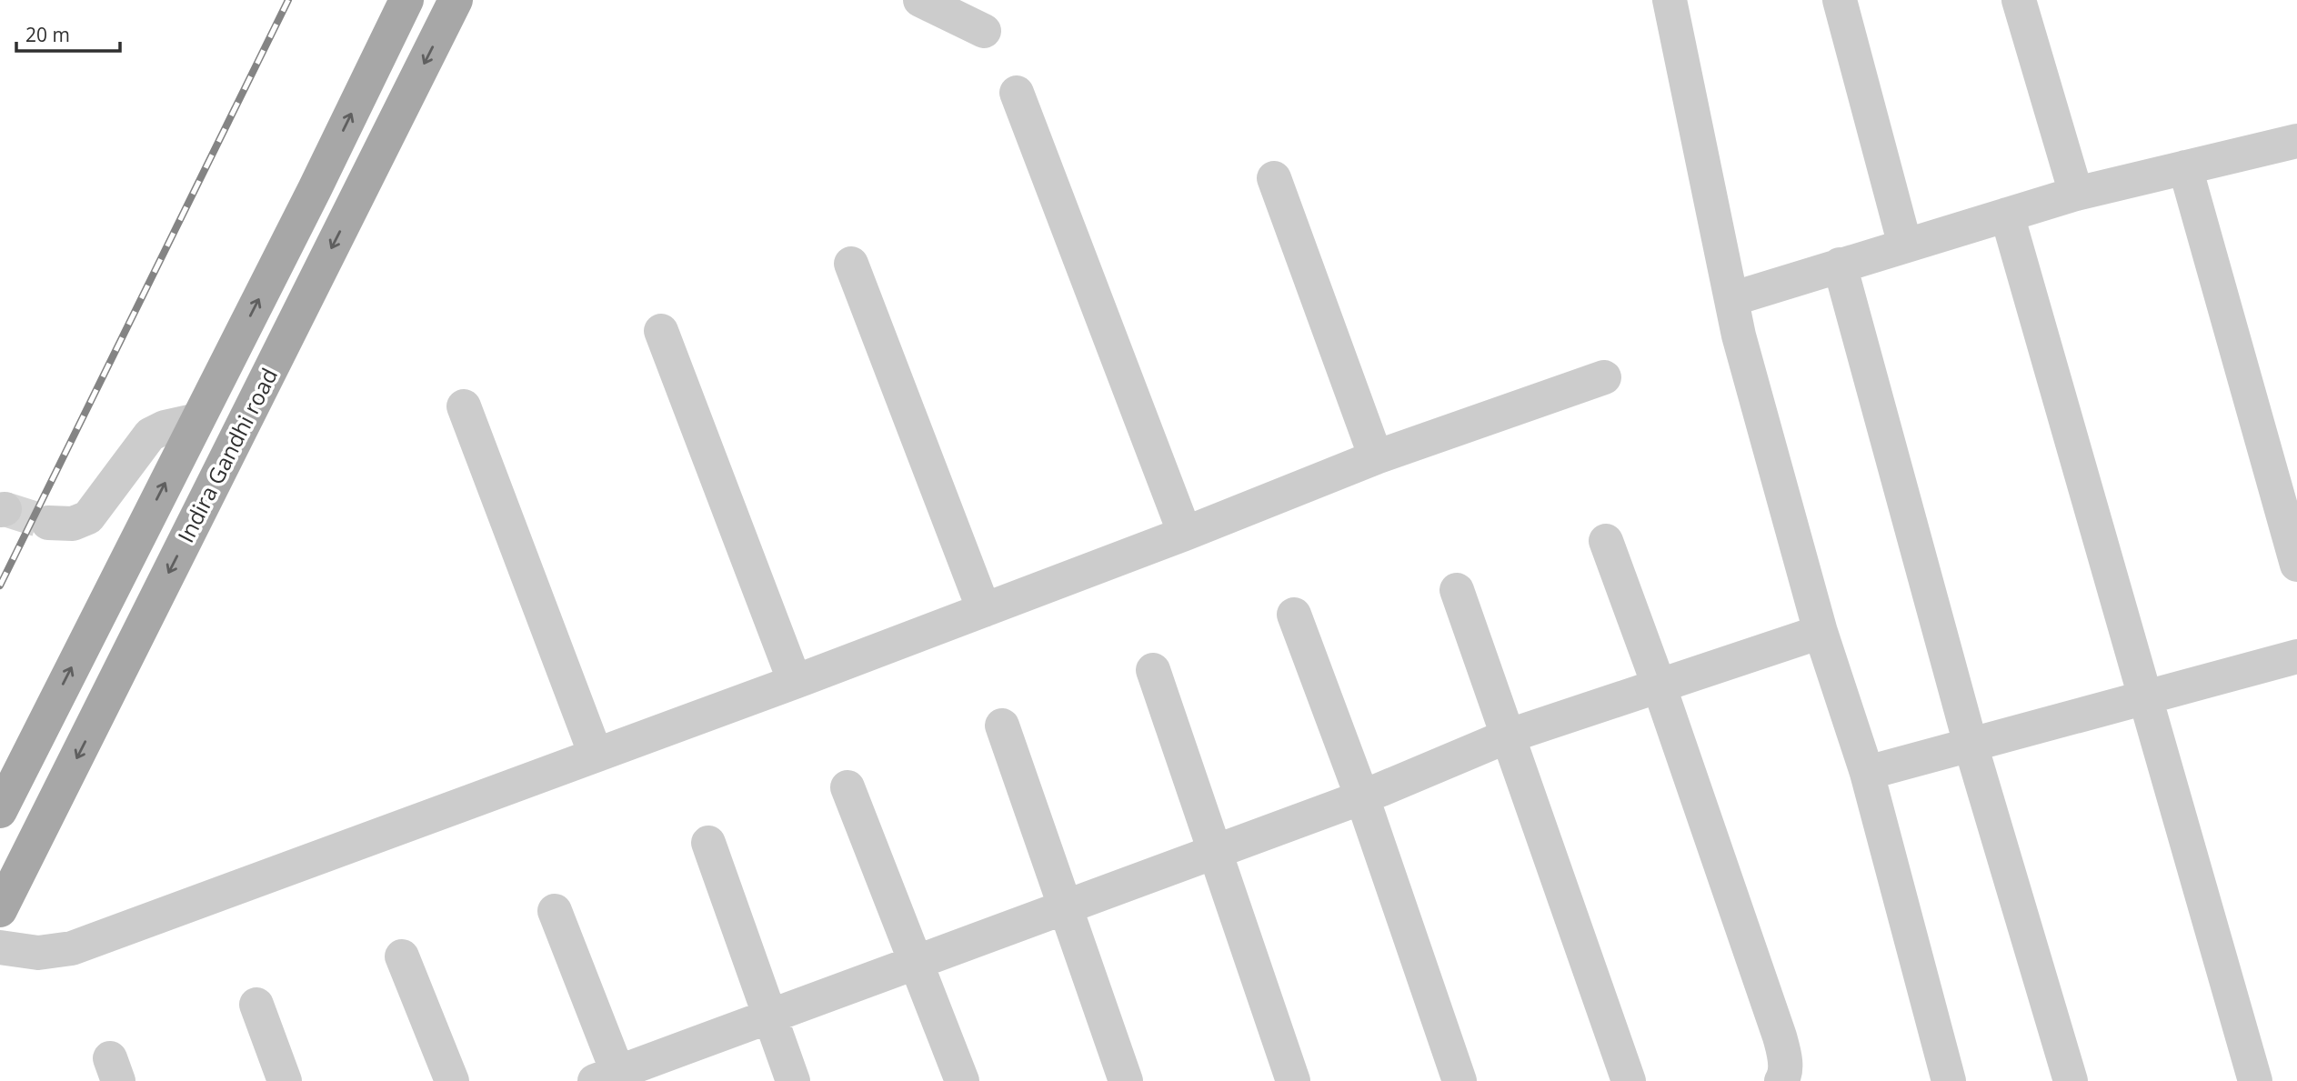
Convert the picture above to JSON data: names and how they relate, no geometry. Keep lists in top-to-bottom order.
{
  "streets": {
    "main road": ["Indira Gandhi road"]
  },
  "scale_bar": "20 m"
}
